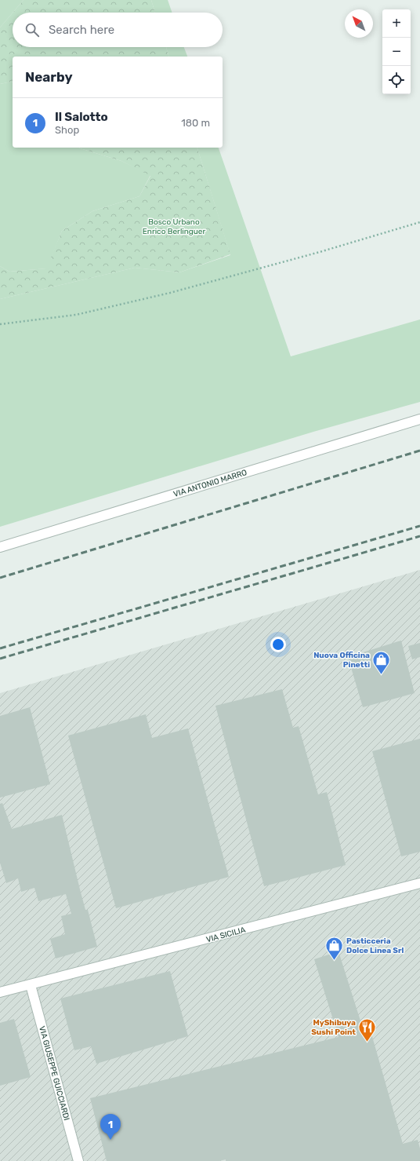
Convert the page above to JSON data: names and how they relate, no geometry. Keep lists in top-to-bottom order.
{
  "streets": {
    "street": ["VIA ANTONIO MARRO", "VIA SICILIA", "VIA GIUSEPPE GUICCIARDI"]
  },
  "crossings": [
    ["VIA SICILIA", "VIA GIUSEPPE GUICCIARDI"]
  ],
  "parks": ["Bosco Urbano Enrico Berlinguer"],
  "places": {
    "shop": ["Nuova Officina Pinetti", "Pasticceria Dolce Linea Srl"],
    "restaurant": ["MyShibuya Sushi Point"]
  },
  "north": "top left",
  "page": {
    "map_buttons": ["+", "−"],
    "search": "Search here",
    "heading": "Nearby",
    "list": [
      {
        "mark": "1",
        "name": "Il Salotto",
        "note": "Shop",
        "value": "180 m"
      }
    ],
    "pins": "1"
  }
}
